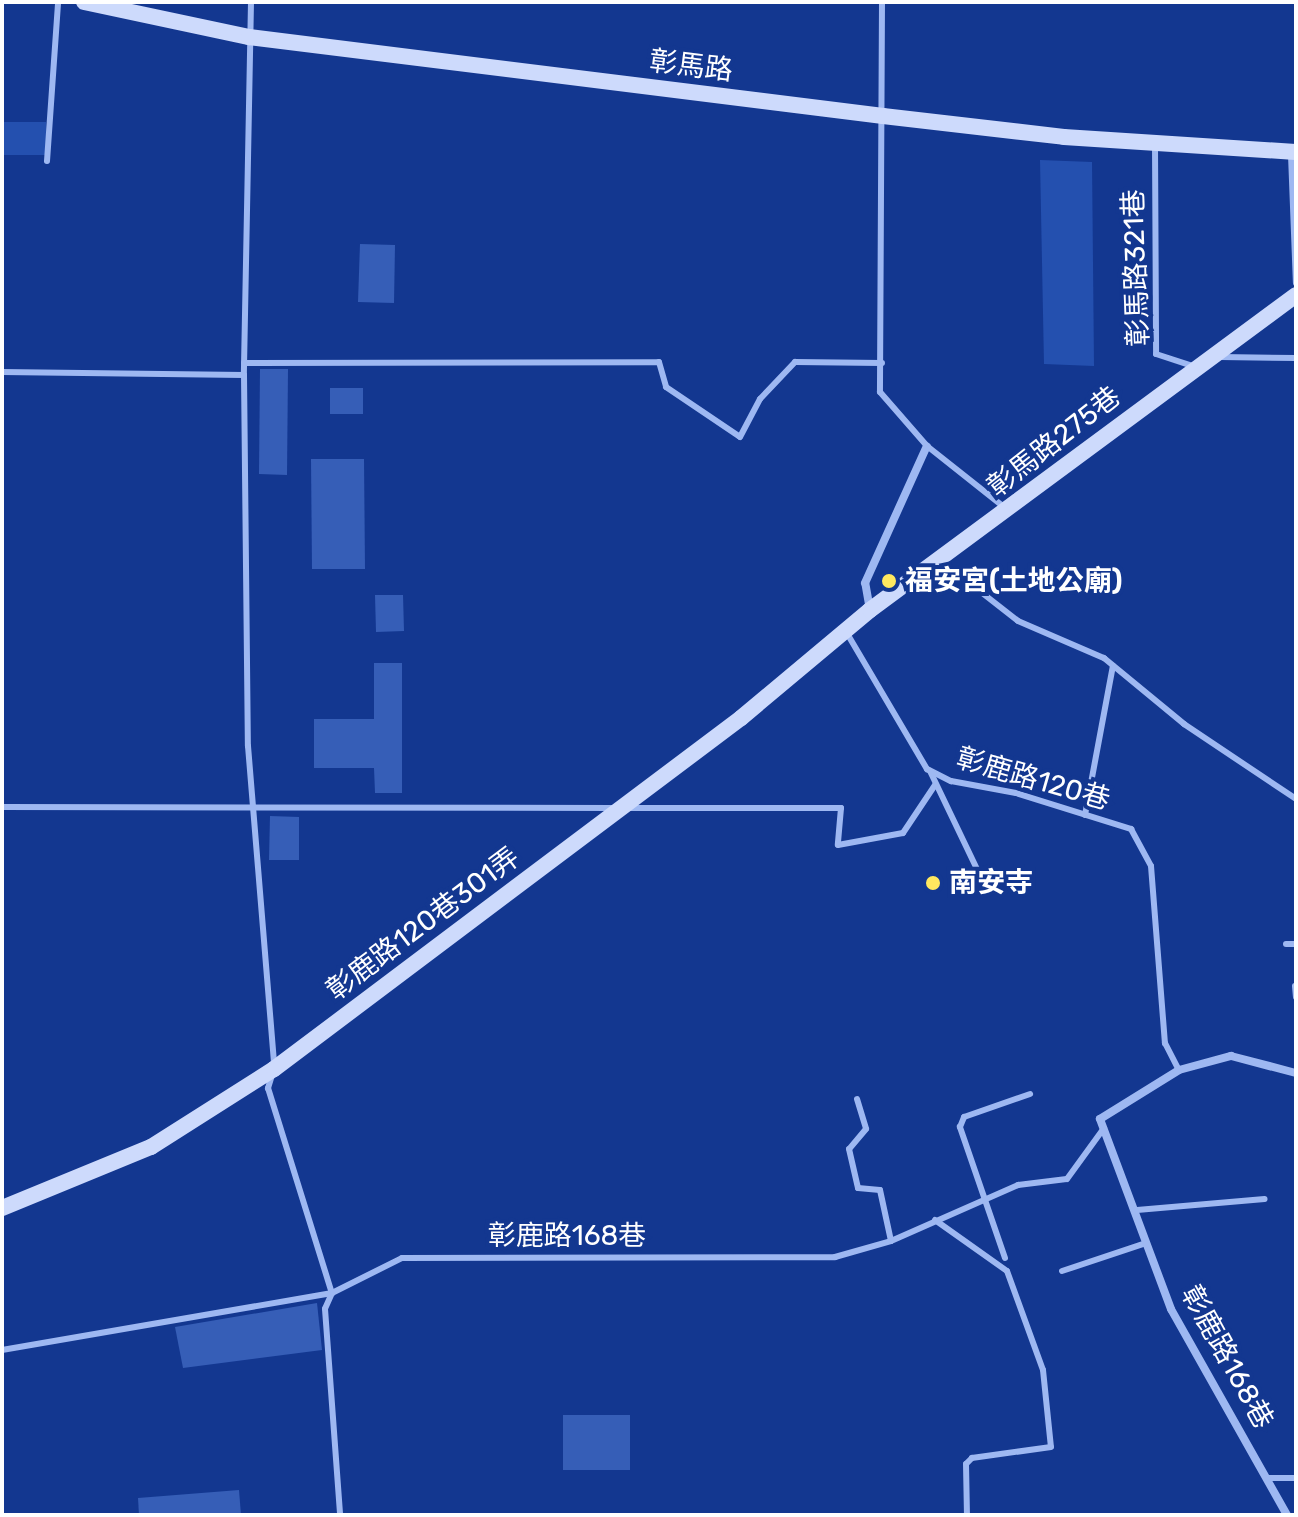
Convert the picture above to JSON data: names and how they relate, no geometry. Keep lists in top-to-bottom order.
{
  "streets": {
    "street": [
      "彰馬路",
      "彰馬路275巷",
      "彰鹿路120巷301弄",
      "彰鹿路168巷"
    ],
    "lane": ["彰馬路321巷", "彰鹿路120巷"]
  },
  "crossings": [
    ["彰馬路", "彰馬路321巷"],
    ["彰馬路321巷", "彰馬路275巷"],
    ["彰馬路275巷", "彰鹿路120巷"],
    ["彰馬路275巷", "彰鹿路120巷301弄"],
    ["彰鹿路120巷", "彰鹿路120巷301弄"]
  ],
  "places": ["福安宮(土地公廟)", "南安寺"]
}
